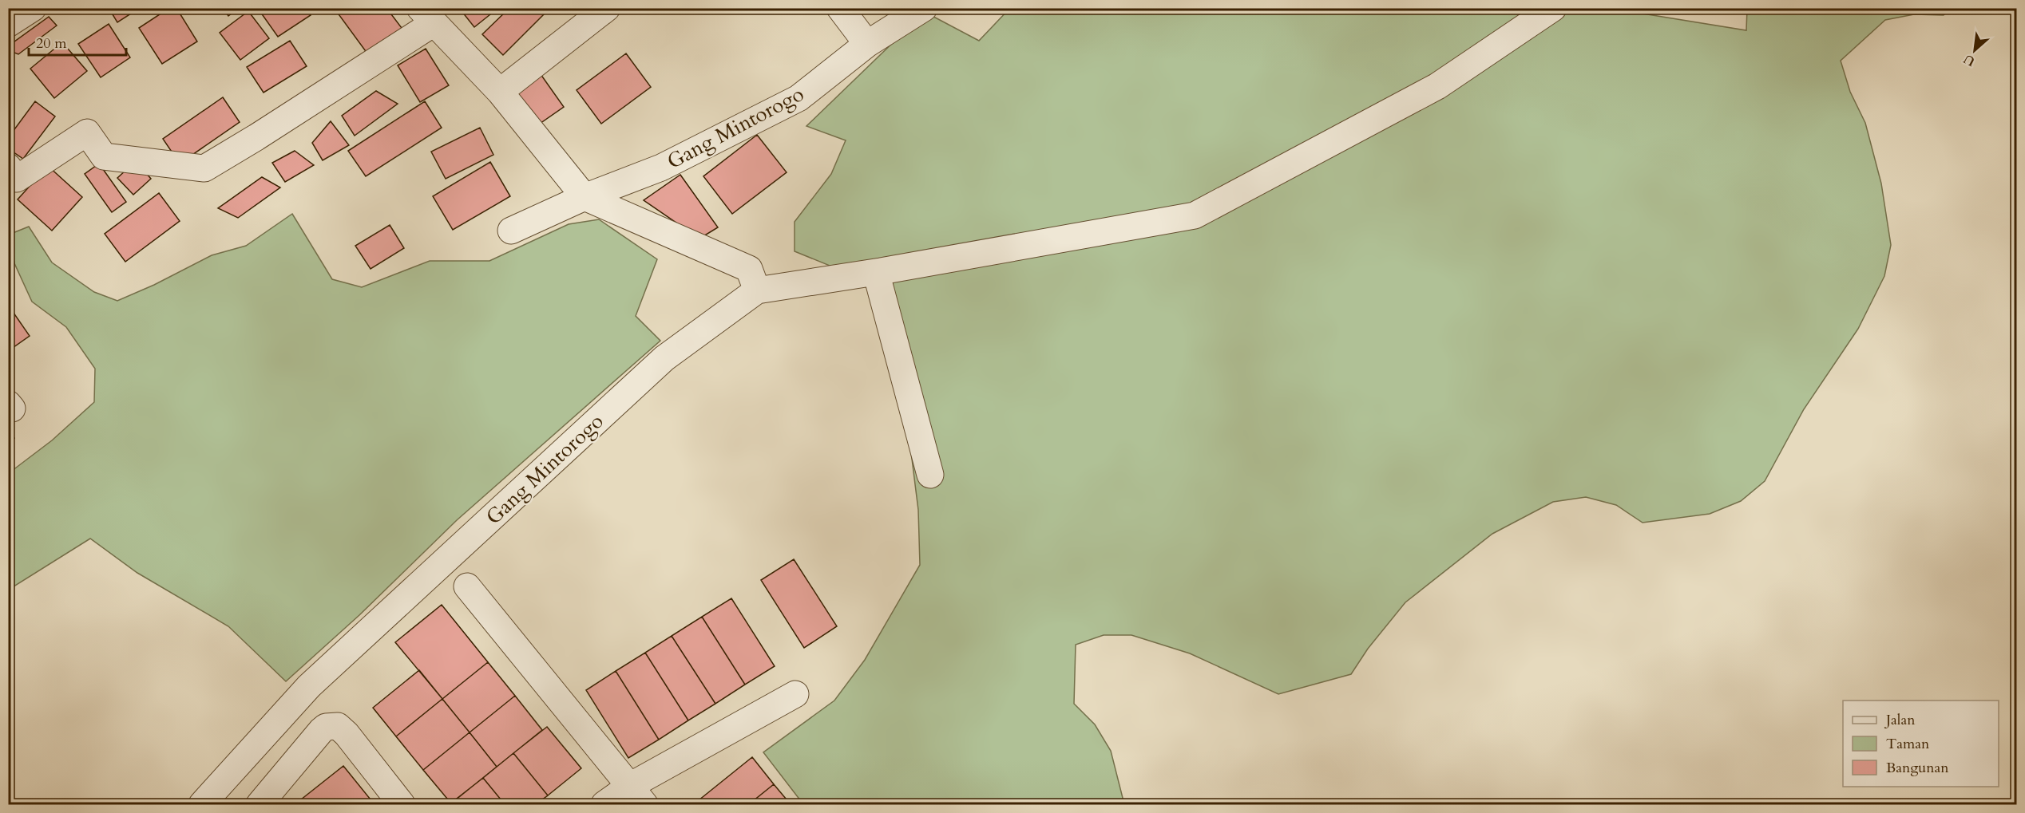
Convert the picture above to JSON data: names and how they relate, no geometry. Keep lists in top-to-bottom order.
{
  "streets": {
    "street": ["Gang Mintorogo"]
  },
  "legend": ["Jalan", "Taman", "Bangunan"],
  "scale_bar": "20 m",
  "north": "bottom left"
}
